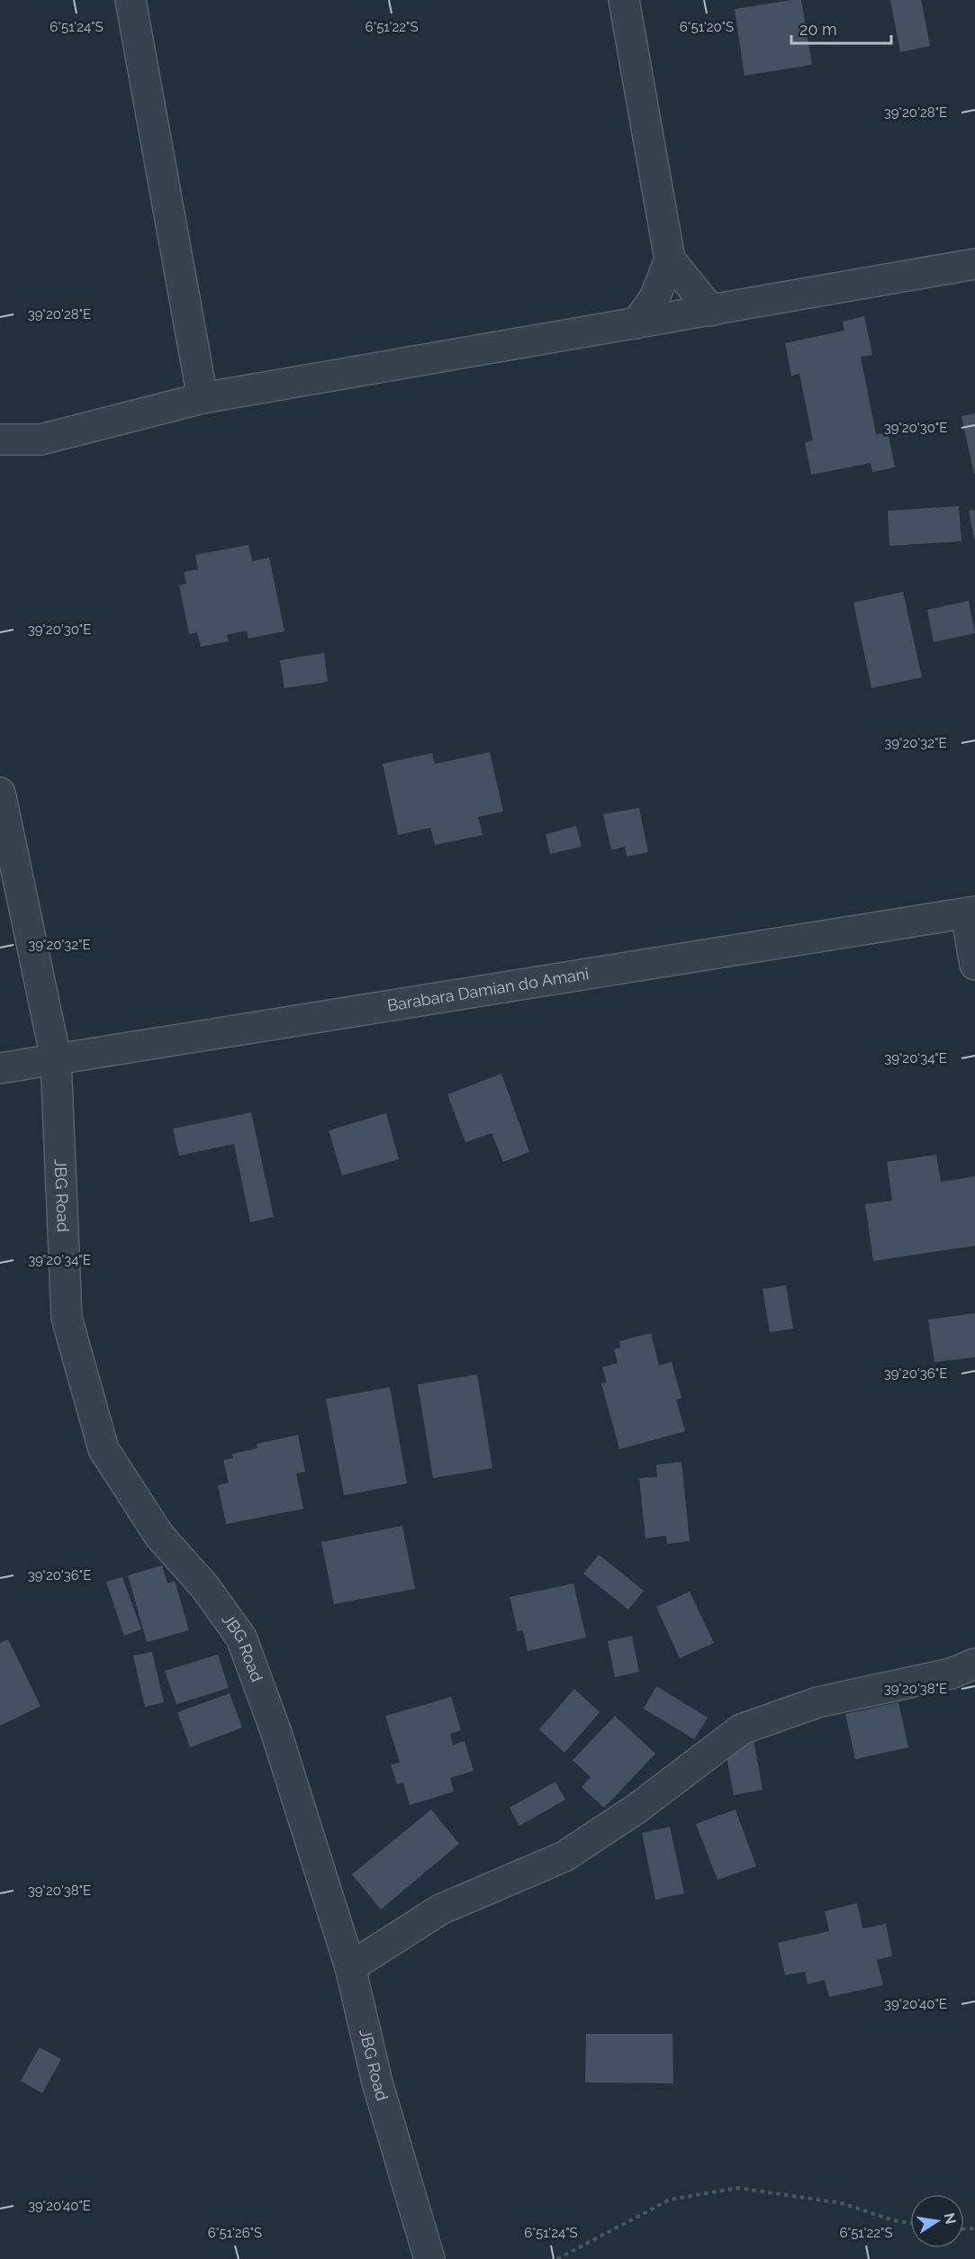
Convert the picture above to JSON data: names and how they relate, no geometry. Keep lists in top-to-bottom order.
{
  "streets": {
    "street": ["Barabara Damian do Amani", "JBG Road"]
  },
  "crossings": [
    ["Barabara Damian do Amani", "JBG Road"]
  ],
  "scale_bar": "20 m",
  "north": "right",
  "coordinates": [
    "6°51'24\"S",
    "6°51'22\"S",
    "6°51'20\"S",
    "39°20'28\"E",
    "39°20'30\"E",
    "39°20'32\"E",
    "39°20'34\"E",
    "39°20'36\"E",
    "39°20'38\"E",
    "39°20'40\"E",
    "6°51'26\"S"
  ]
}
